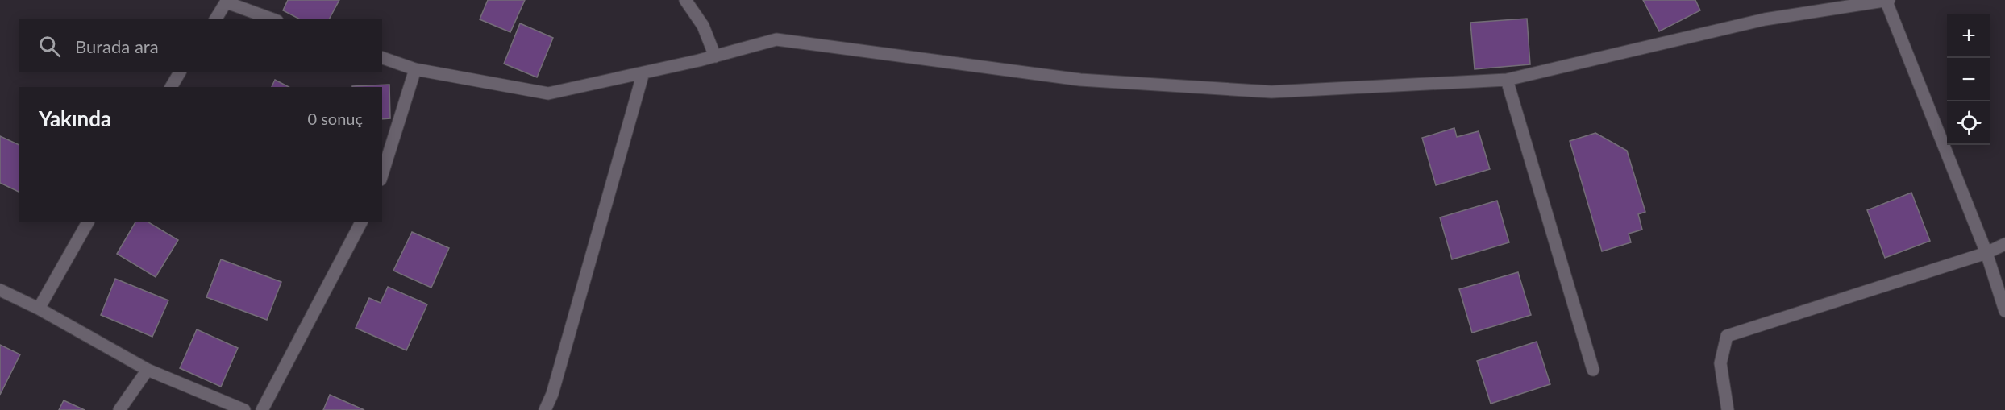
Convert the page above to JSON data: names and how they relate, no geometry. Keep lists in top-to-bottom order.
{
  "page": {
    "map_buttons": ["+", "−"],
    "search": "Burada ara",
    "heading": ["Yakında", "0 sonuç"]
  }
}
